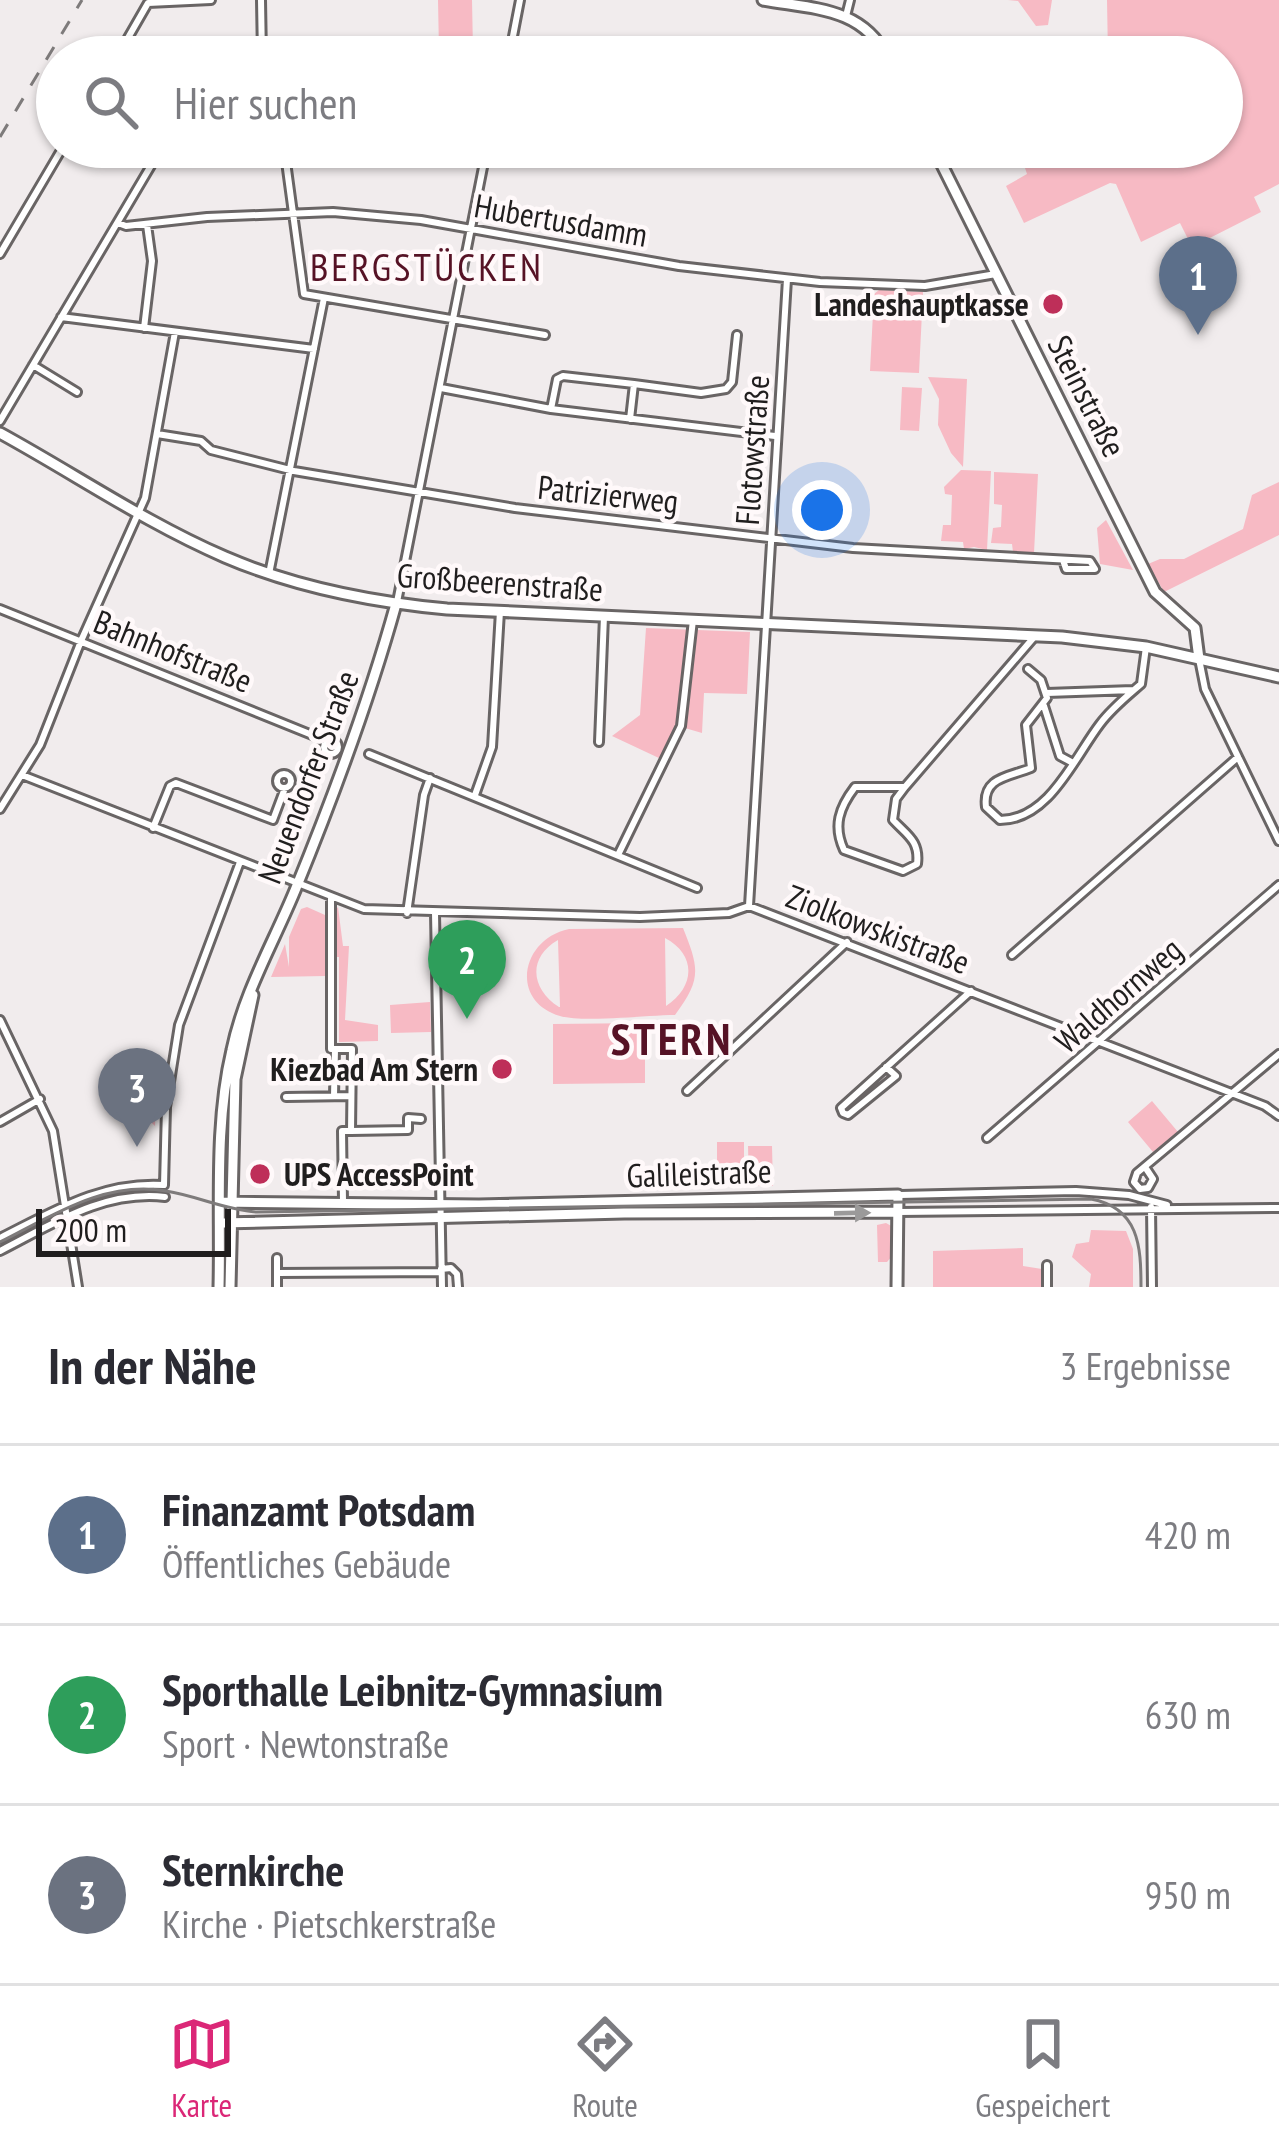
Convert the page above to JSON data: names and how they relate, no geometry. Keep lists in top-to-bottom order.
{
  "streets": {
    "street": [
      "Hubertusdamm",
      "Steinstraße",
      "Flotowstraße",
      "Patrizierweg",
      "Großbeerenstraße",
      "Bahnhofstraße",
      "Neuendorfer Straße",
      "Ziolkowskistraße",
      "Waldhornweg",
      "Galileistraße"
    ]
  },
  "crossings": [
    ["Hubertusdamm", "Steinstraße"],
    ["Hubertusdamm", "Flotowstraße"],
    ["Steinstraße", "Großbeerenstraße"],
    ["Flotowstraße", "Patrizierweg"],
    ["Flotowstraße", "Großbeerenstraße"],
    ["Flotowstraße", "Ziolkowskistraße"],
    ["Großbeerenstraße", "Neuendorfer Straße"],
    ["Neuendorfer Straße", "Ziolkowskistraße"],
    ["Neuendorfer Straße", "Galileistraße"],
    ["Ziolkowskistraße", "Waldhornweg"]
  ],
  "districts": ["BERGSTÜCKEN", "STERN"],
  "places": ["Landeshauptkasse", "Kiezbad Am Stern", "UPS AccessPoint"],
  "scale_bar": "200 m",
  "page": {
    "search": "Hier suchen",
    "pins": ["1", "2", "3"],
    "scale": "200 m",
    "heading": ["In der Nähe", "3 Ergebnisse"],
    "list": [
      {
        "mark": "1",
        "name": "Finanzamt Potsdam",
        "note": "Öffentliches Gebäude",
        "value": "420 m"
      },
      {
        "mark": "2",
        "name": "Sporthalle Leibnitz-Gymnasium",
        "note": "Sport · Newtonstraße",
        "value": "630 m"
      },
      {
        "mark": "3",
        "name": "Sternkirche",
        "note": "Kirche · Pietschkerstraße",
        "value": "950 m"
      }
    ],
    "nav": ["Karte", "Route", "Gespeichert"]
  }
}
